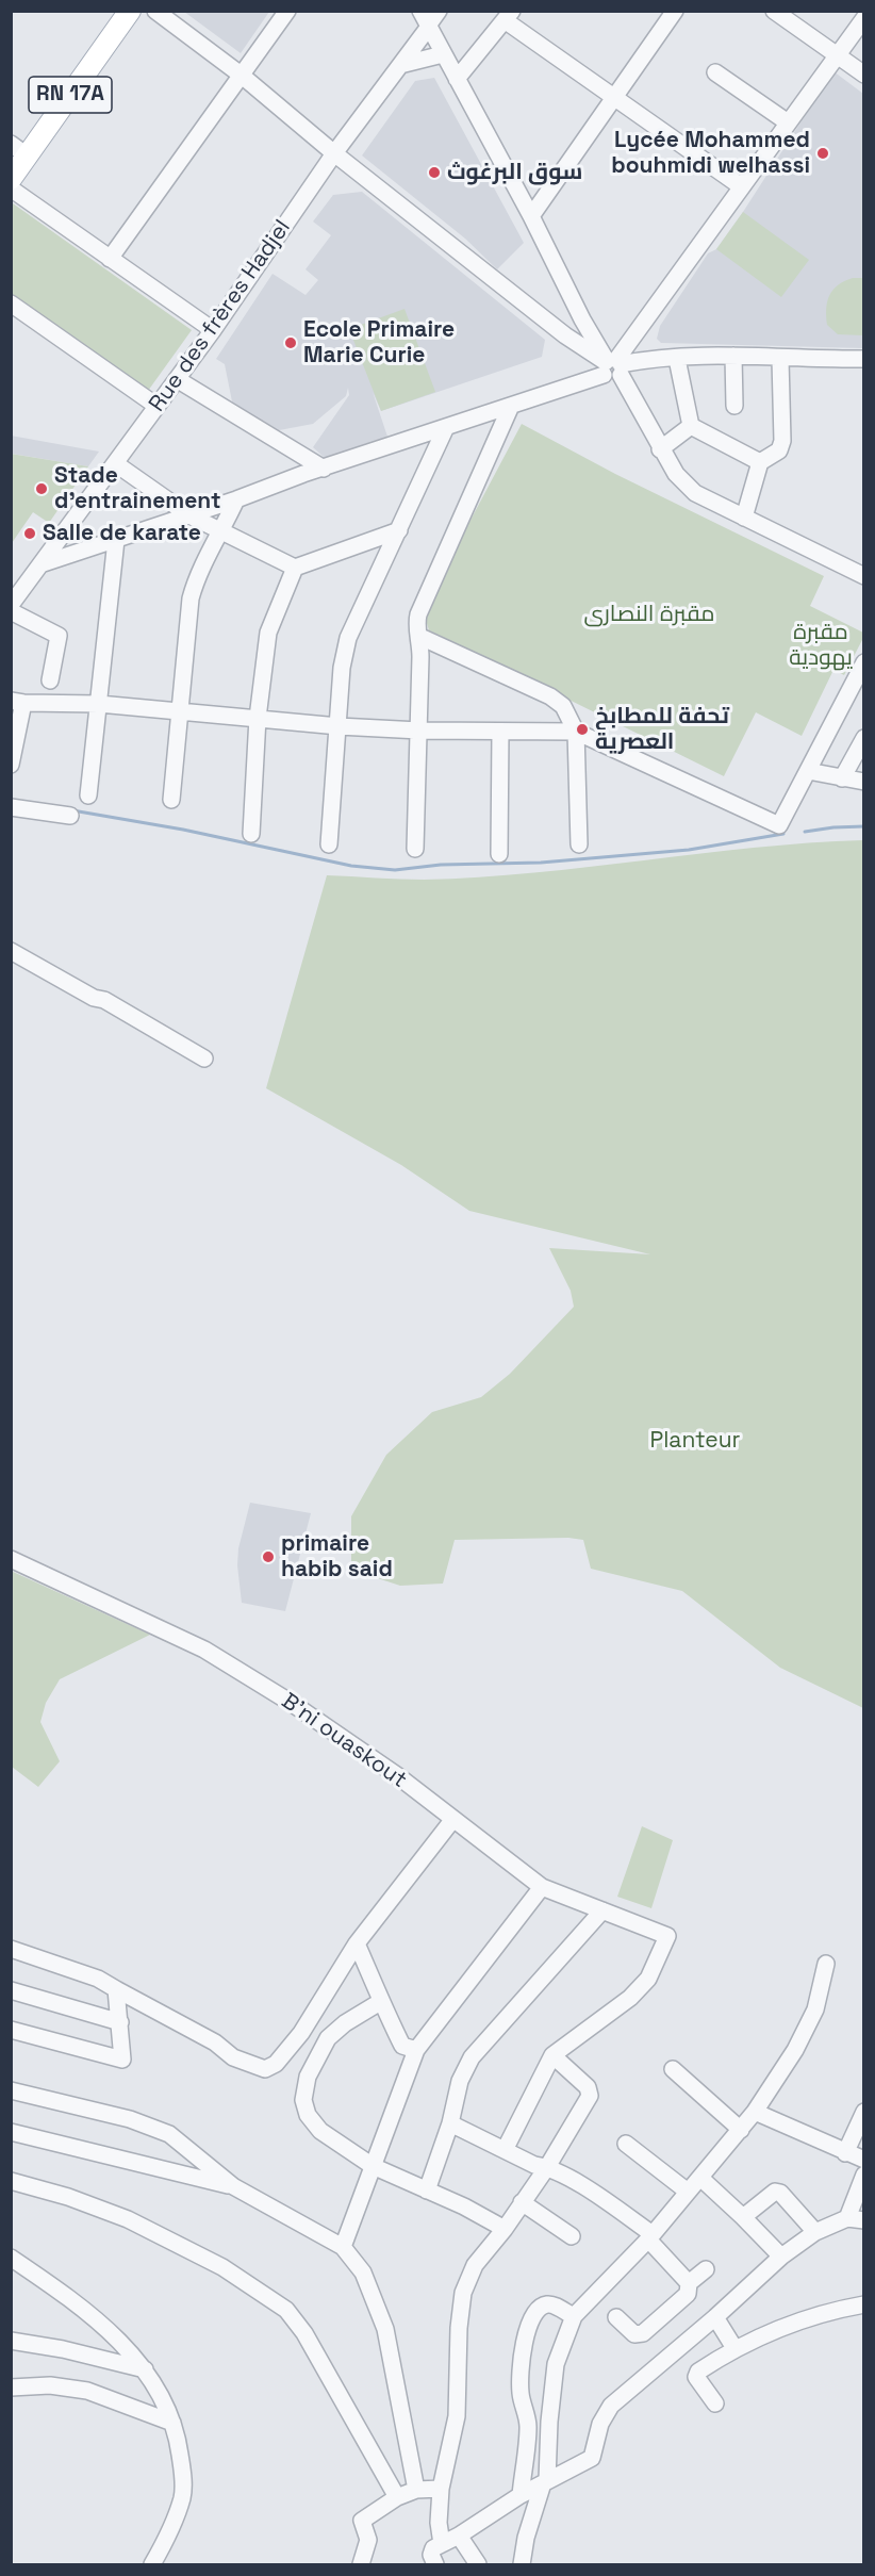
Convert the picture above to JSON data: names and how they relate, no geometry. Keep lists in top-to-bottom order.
{
  "streets": {
    "main road": ["RN 17A"],
    "street": ["Rue des frères Hadjel", "B'ni ouaskout"]
  },
  "parks": ["مقبرة النصارى", "مقبرة يهودية", "Planteur"],
  "places": [
    "Lycée Mohammed bouhmidi welhassi",
    "سوق البرغوث",
    "Ecole Primaire Marie Curie",
    "Stade d'entrainement",
    "Salle de karate",
    "تحفة للمطابخ العصرية",
    "primaire habib said"
  ]
}
